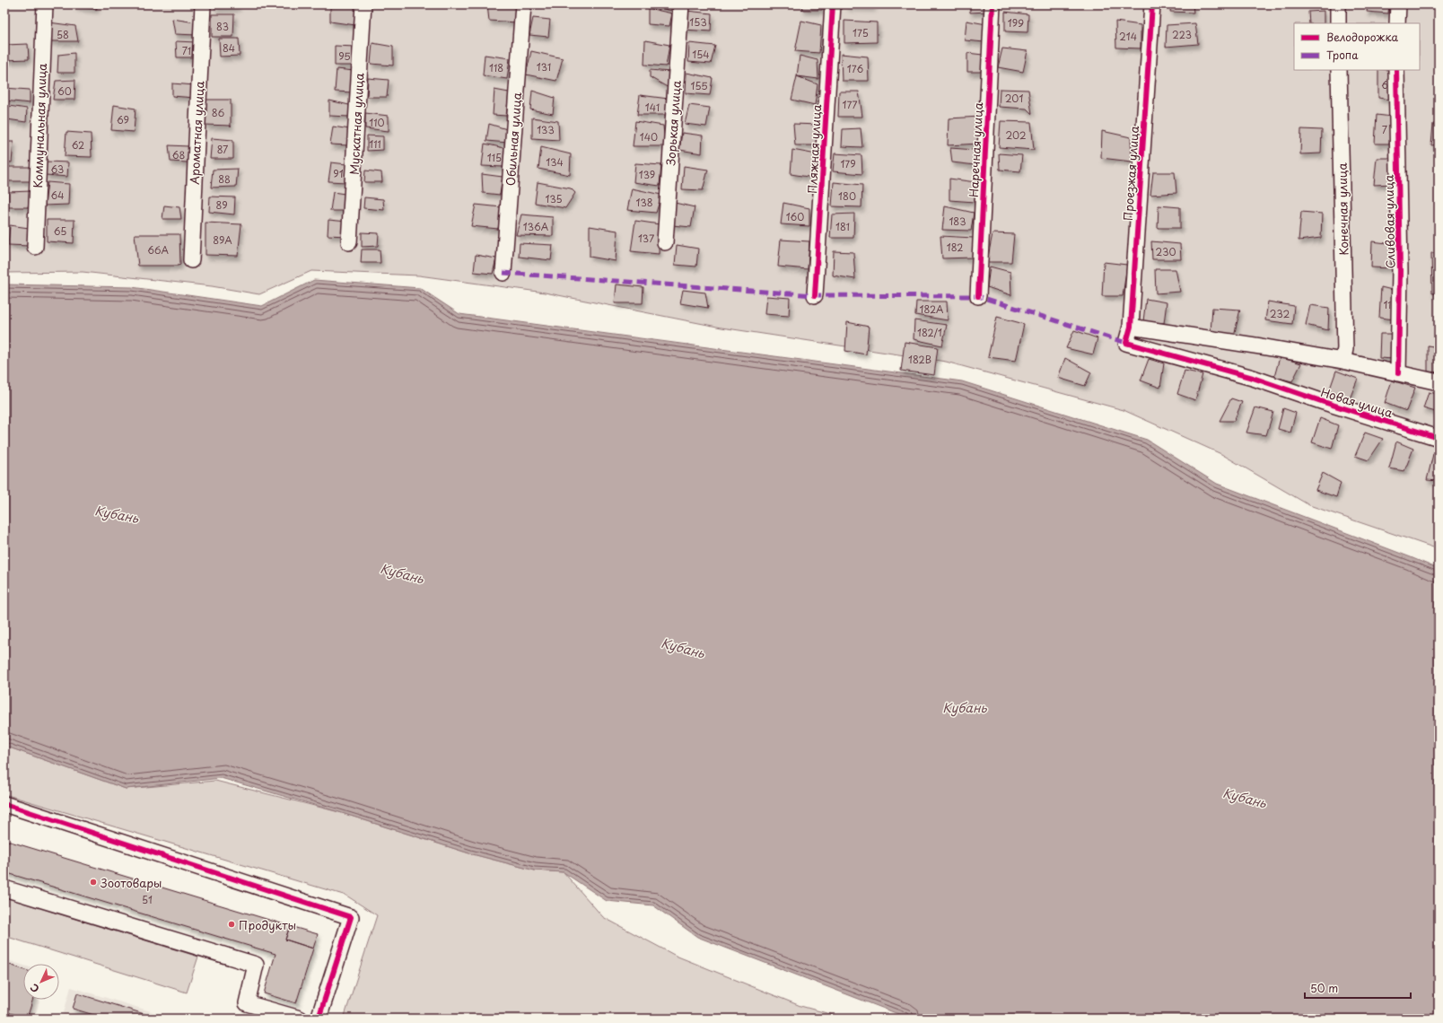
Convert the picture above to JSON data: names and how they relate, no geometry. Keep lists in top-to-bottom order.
{
  "streets": {
    "street": [
      "Зорькая улица",
      "Мускатная улица",
      "Коммунальная улица",
      "Ароматная улица",
      "Обильная улица",
      "Пляжная улица",
      "Наречная улица",
      "Проезжая улица",
      "Конечная улица",
      "Сливовая улица",
      "Новая улица"
    ]
  },
  "crossings": [
    ["Проезжая улица", "Новая улица"]
  ],
  "water": ["Кубань"],
  "places": ["Зоотовары", "Продукты"],
  "house_numbers": [
    "153",
    "199",
    "83",
    "175",
    "58",
    "223",
    "214",
    "84",
    "71",
    "154",
    "95",
    "131",
    "118",
    "176",
    "6",
    "155",
    "60",
    "201",
    "177",
    "141",
    "86",
    "69",
    "110",
    "133",
    "7",
    "202",
    "140",
    "111",
    "62",
    "87",
    "68",
    "115",
    "134",
    "179",
    "63",
    "91",
    "139",
    "88",
    "64",
    "180",
    "135",
    "138",
    "89",
    "160",
    "183",
    "136А",
    "181",
    "65",
    "137",
    "89А",
    "182",
    "66А",
    "230",
    "11",
    "182А",
    "232",
    "182/1",
    "182В",
    "51"
  ],
  "legend": ["Велодорожка", "Тропа"],
  "scale_bar": "50 m",
  "north": "bottom left"
}
